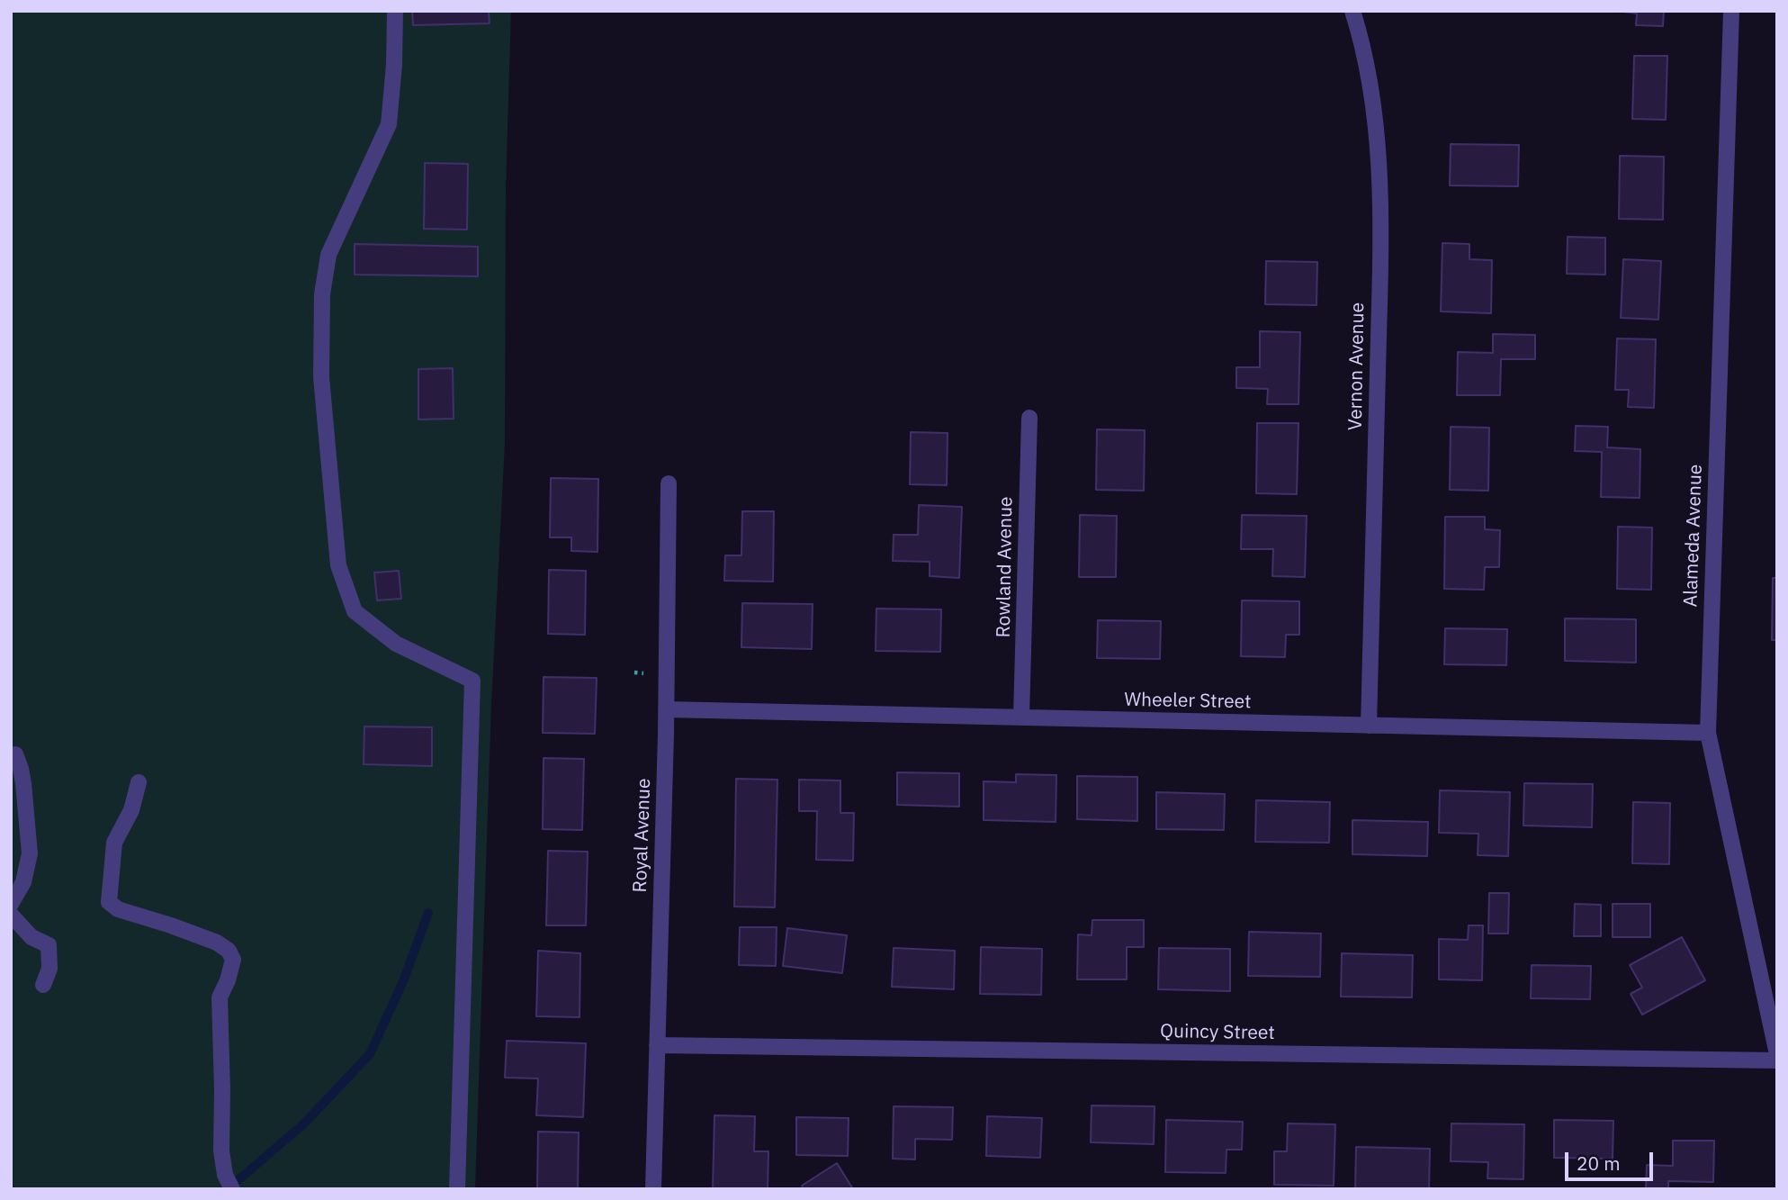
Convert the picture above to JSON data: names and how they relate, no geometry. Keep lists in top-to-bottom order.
{
  "streets": {
    "street": [
      "Vernon Avenue",
      "Alameda Avenue",
      "Rowland Avenue",
      "Wheeler Street",
      "Royal Avenue",
      "Quincy Street"
    ]
  },
  "crossings": [
    ["Vernon Avenue", "Wheeler Street"],
    ["Alameda Avenue", "Wheeler Street"],
    ["Rowland Avenue", "Wheeler Street"],
    ["Wheeler Street", "Royal Avenue"],
    ["Royal Avenue", "Quincy Street"]
  ],
  "scale_bar": "20 m"
}
